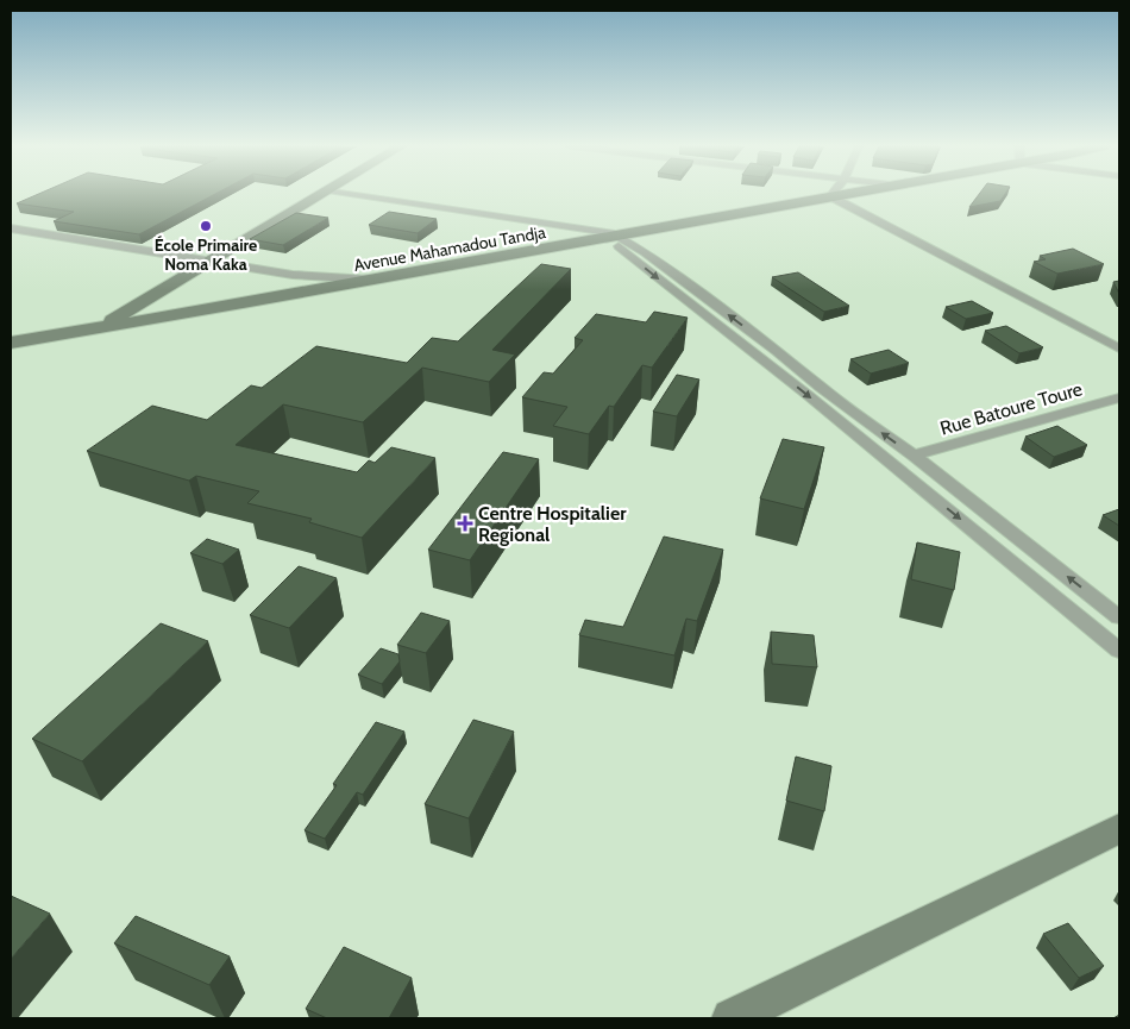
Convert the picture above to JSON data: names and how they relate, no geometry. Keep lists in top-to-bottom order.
{
  "streets": {
    "main road": ["Avenue Mahamadou Tandja"],
    "street": ["Rue Batoure Toure"]
  },
  "places": {
    "other": ["École Primaire Noma Kaka"],
    "health": ["Centre Hospitalier Regional"]
  }
}
